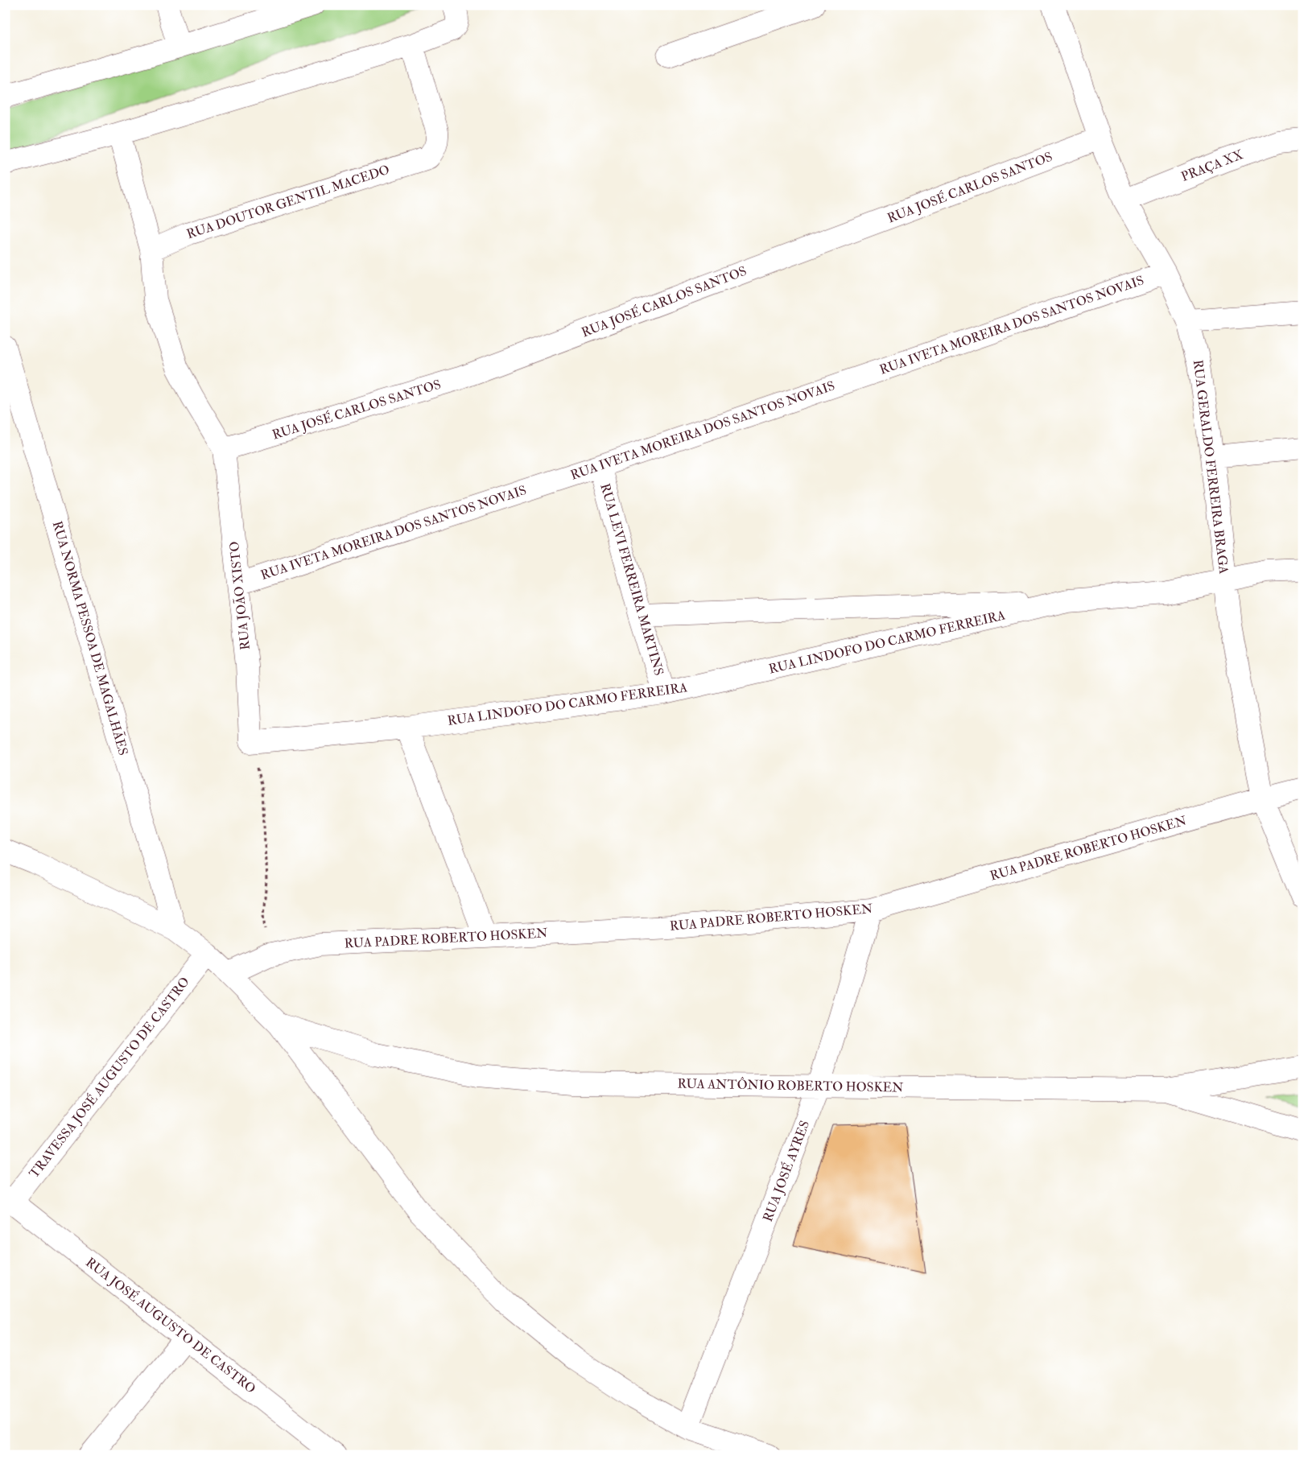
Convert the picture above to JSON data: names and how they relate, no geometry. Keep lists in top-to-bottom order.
{
  "streets": {
    "street": [
      "PRAÇA XX",
      "RUA JOSÉ CARLOS SANTOS",
      "RUA DOUTOR GENTIL MACEDO",
      "RUA IVETA MOREIRA DOS SANTOS NOVAIS",
      "RUA GERALDO FERREIRA BRAGA",
      "RUA LEVI FERREIRA MARTINS",
      "RUA JOÃO XISTO",
      "RUA NORMA PESSOA DE MAGALHÃES",
      "RUA LINDOFO DO CARMO FERREIRA",
      "RUA PADRE ROBERTO HOSKEN",
      "TRAVESSA JOSÉ AUGUSTO DE CASTRO",
      "RUA ANTÔNIO ROBERTO HOSKEN",
      "RUA JOSÉ AYRES",
      "RUA JOSÉ AUGUSTO DE CASTRO"
    ]
  },
  "crossings": [
    ["PRAÇA XX", "RUA GERALDO FERREIRA BRAGA"],
    ["RUA JOSÉ CARLOS SANTOS", "RUA GERALDO FERREIRA BRAGA"],
    ["RUA JOSÉ CARLOS SANTOS", "RUA JOÃO XISTO"],
    ["RUA IVETA MOREIRA DOS SANTOS NOVAIS", "RUA GERALDO FERREIRA BRAGA"],
    ["RUA IVETA MOREIRA DOS SANTOS NOVAIS", "RUA LEVI FERREIRA MARTINS"],
    ["RUA IVETA MOREIRA DOS SANTOS NOVAIS", "RUA JOÃO XISTO"],
    ["RUA GERALDO FERREIRA BRAGA", "RUA LINDOFO DO CARMO FERREIRA"],
    ["RUA GERALDO FERREIRA BRAGA", "RUA PADRE ROBERTO HOSKEN"],
    ["RUA LEVI FERREIRA MARTINS", "RUA LINDOFO DO CARMO FERREIRA"],
    ["RUA JOÃO XISTO", "RUA LINDOFO DO CARMO FERREIRA"],
    ["RUA PADRE ROBERTO HOSKEN", "RUA JOSÉ AYRES"],
    ["TRAVESSA JOSÉ AUGUSTO DE CASTRO", "RUA JOSÉ AUGUSTO DE CASTRO"],
    ["RUA ANTÔNIO ROBERTO HOSKEN", "RUA JOSÉ AYRES"]
  ]
}
